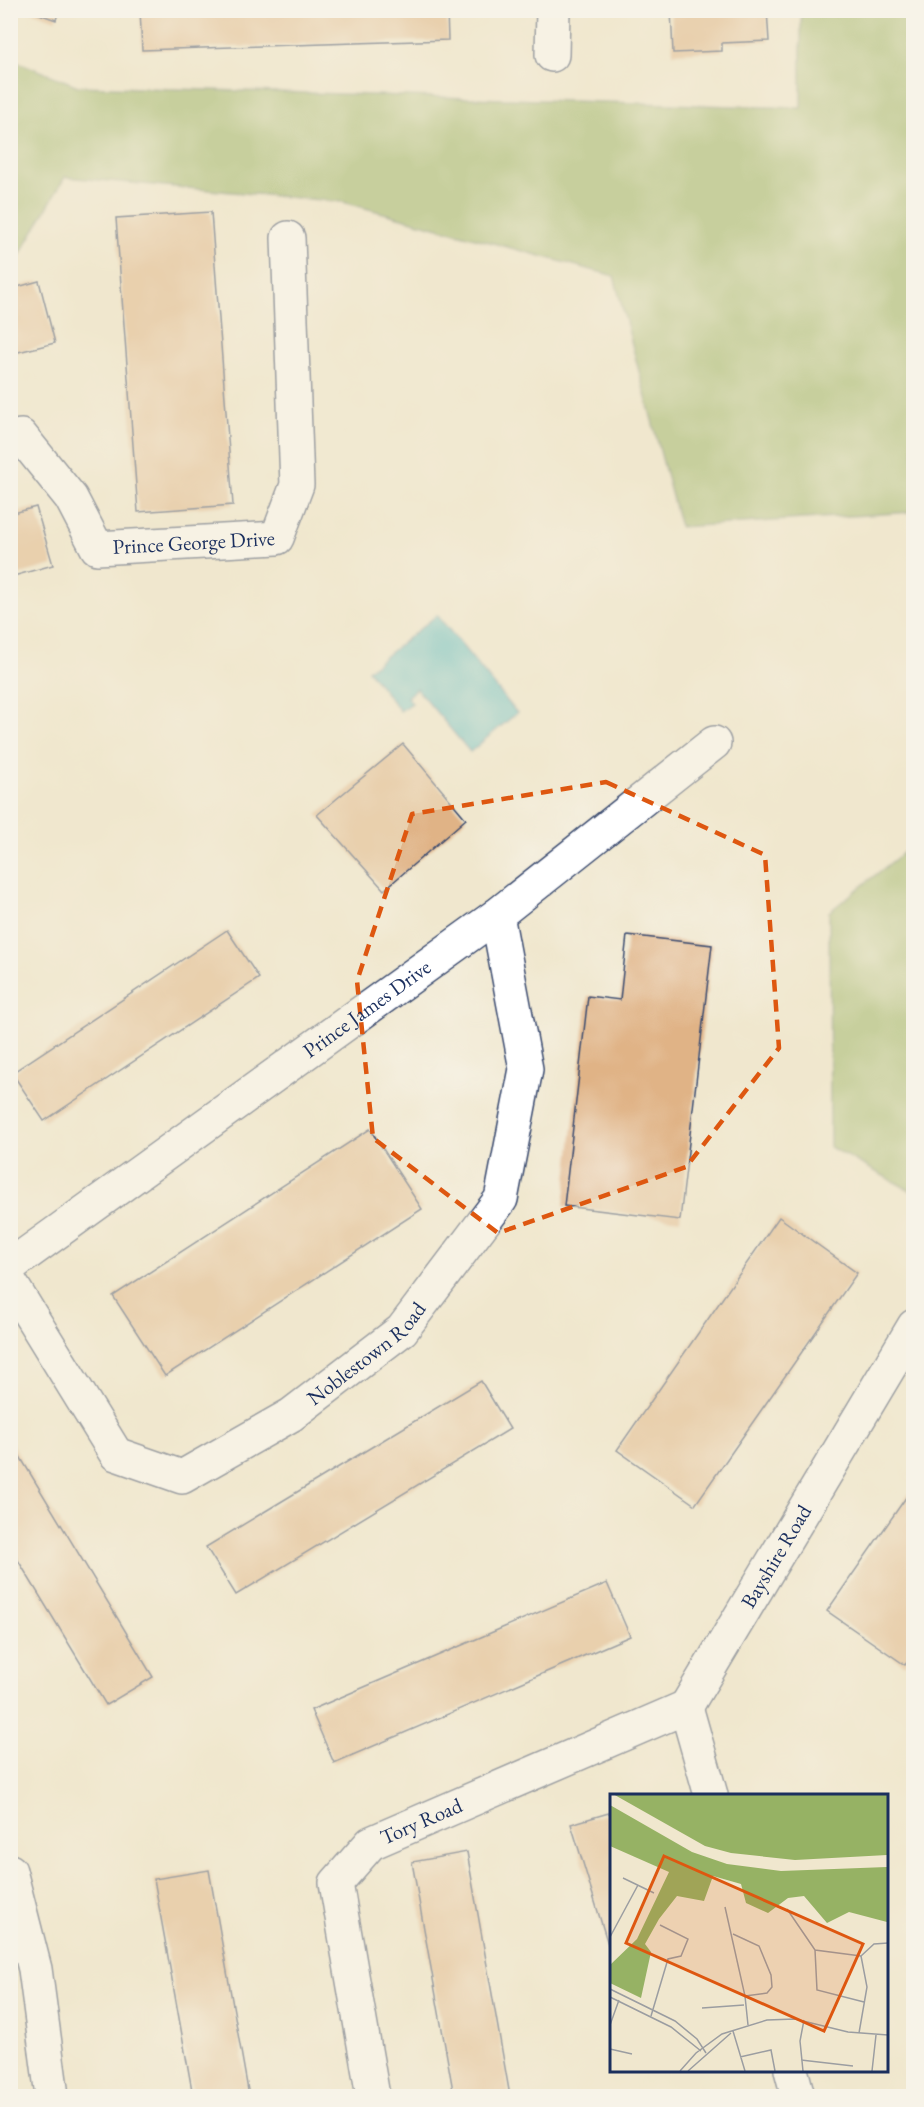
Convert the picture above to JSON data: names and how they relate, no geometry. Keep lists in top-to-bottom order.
{
  "streets": {
    "street": [
      "Prince George Drive",
      "Prince James Drive",
      "Noblestown Road",
      "Bayshire Road",
      "Tory Road"
    ]
  },
  "crossings": [
    ["Prince James Drive", "Noblestown Road"],
    ["Bayshire Road", "Tory Road"]
  ]
}
